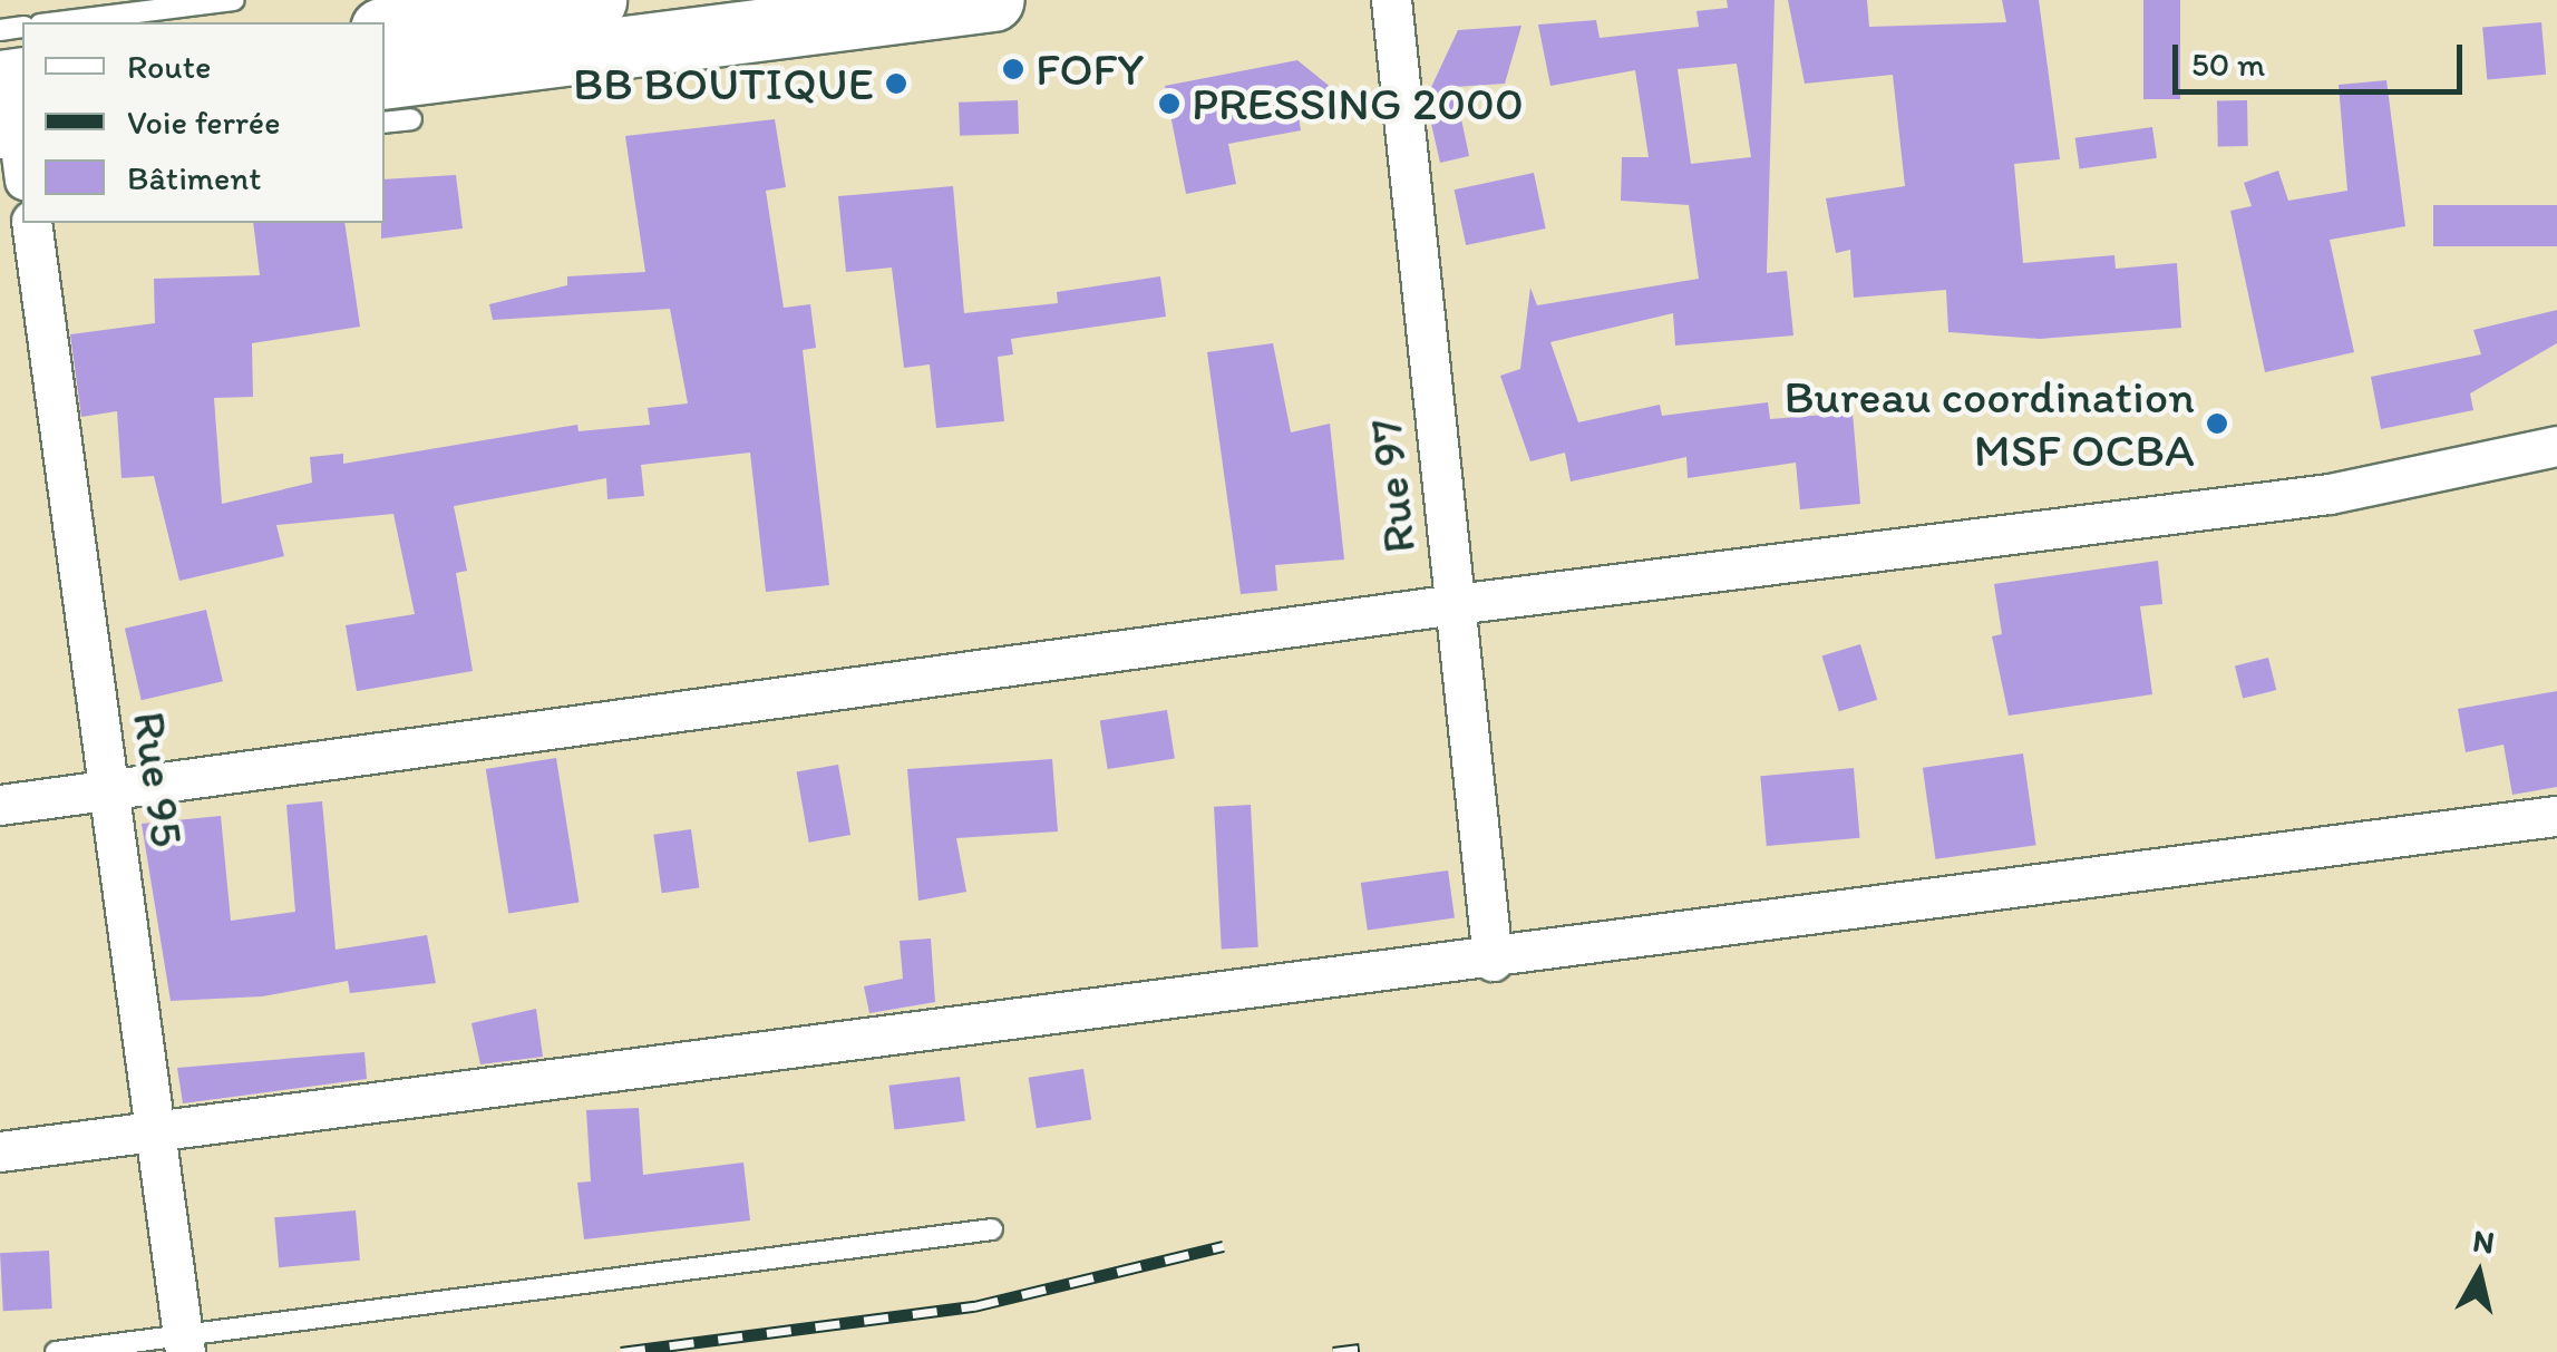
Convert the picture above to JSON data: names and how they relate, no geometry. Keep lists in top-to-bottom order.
{
  "streets": {
    "street": ["Rue 97", "Rue 95"]
  },
  "places": [
    "FOFY",
    "BB BOUTIQUE",
    "PRESSING 2000",
    "Bureau coordination MSF OCBA"
  ],
  "legend": ["Route", "Voie ferrée", "Bâtiment"],
  "scale_bar": "50 m",
  "north": "top"
}
